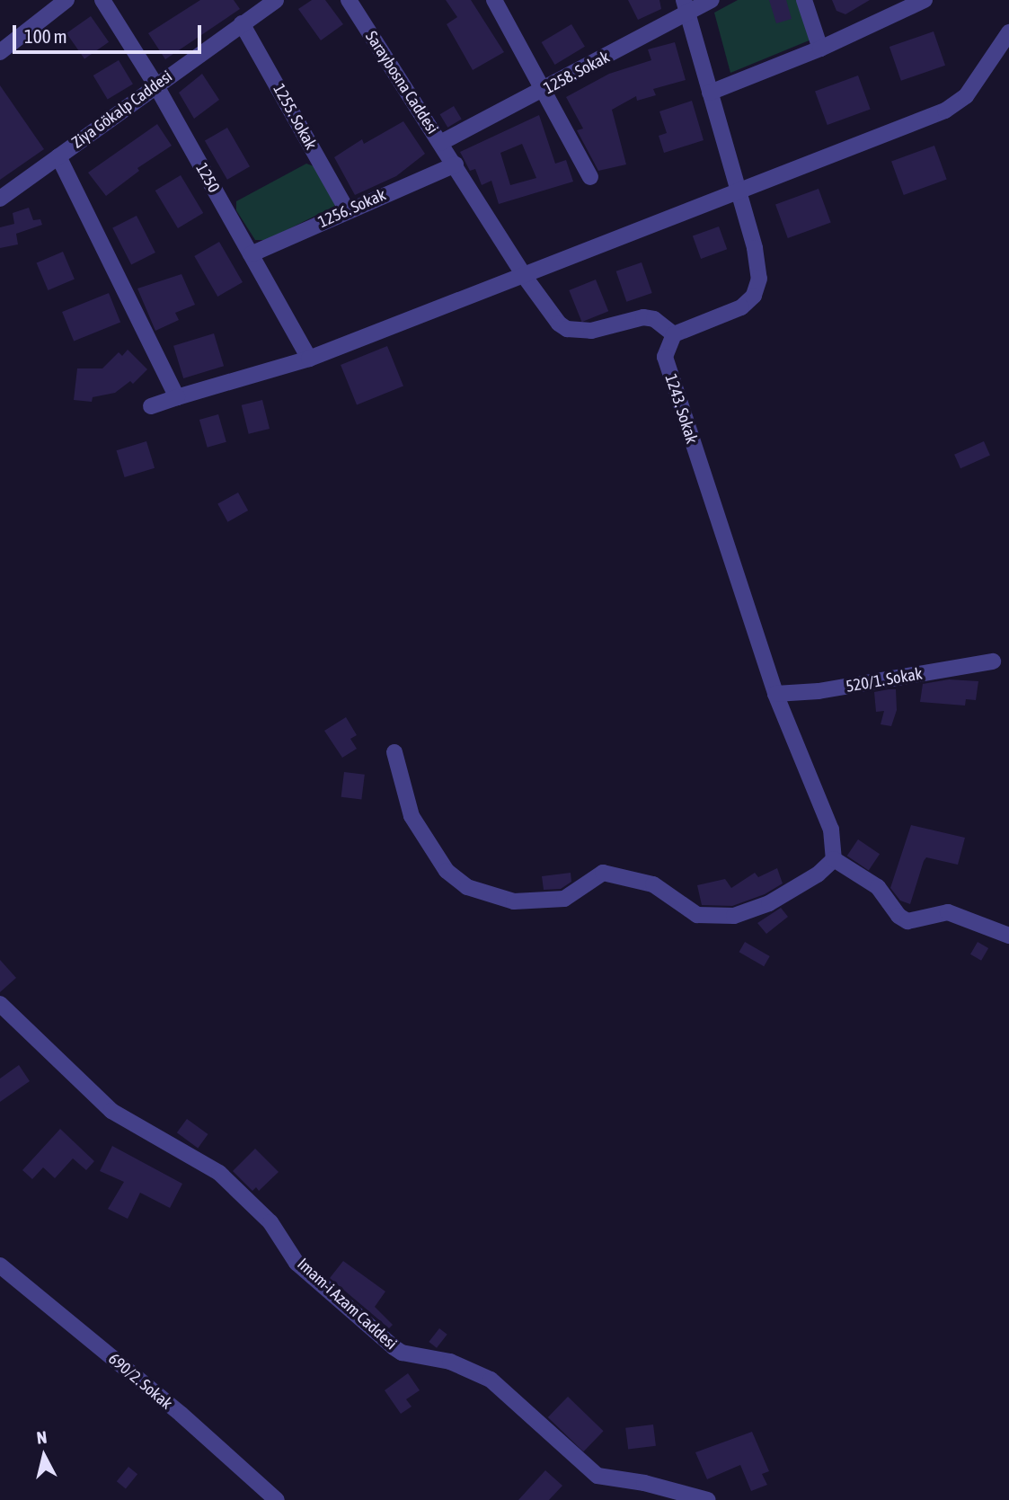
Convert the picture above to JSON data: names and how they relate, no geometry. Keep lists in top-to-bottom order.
{
  "streets": {
    "street": [
      "1258. Sokak",
      "Saraybosna Caddesi",
      "Ziya Gökalp Caddesi",
      "1255. Sokak",
      "1250",
      "1256. Sokak",
      "1243. Sokak",
      "520/1. Sokak",
      "Imam-i Azam Caddesi",
      "690/2. Sokak"
    ]
  },
  "crossings": [
    ["1258. Sokak", "Saraybosna Caddesi"],
    ["Saraybosna Caddesi", "1256. Sokak"],
    ["Saraybosna Caddesi", "1243. Sokak"],
    ["Ziya Gökalp Caddesi", "1255. Sokak"],
    ["Ziya Gökalp Caddesi", "1250"],
    ["1255. Sokak", "1256. Sokak"],
    ["1250", "1256. Sokak"],
    ["1243. Sokak", "520/1. Sokak"]
  ],
  "scale_bar": "100 m",
  "north": "top"
}
